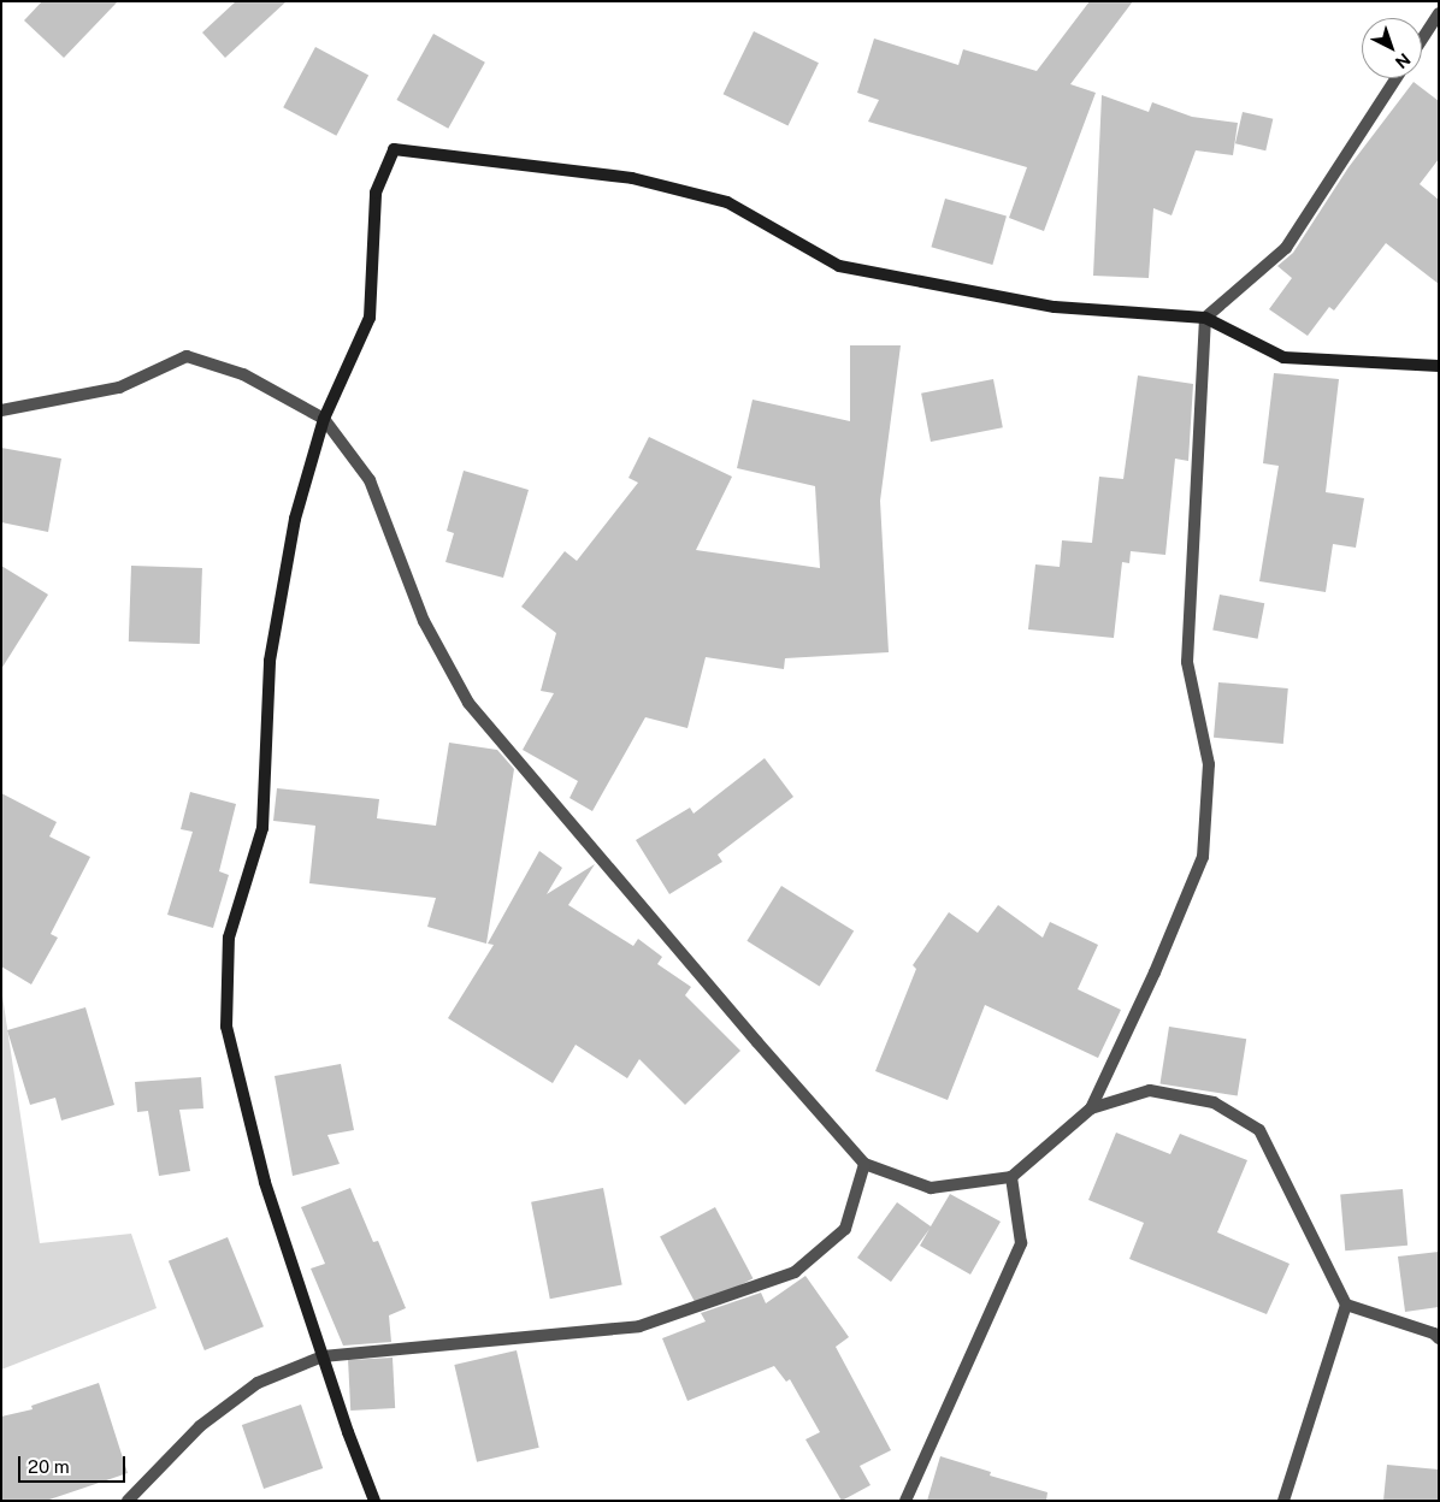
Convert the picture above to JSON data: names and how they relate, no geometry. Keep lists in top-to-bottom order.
{
  "scale_bar": "20 m",
  "north": "bottom right"
}
